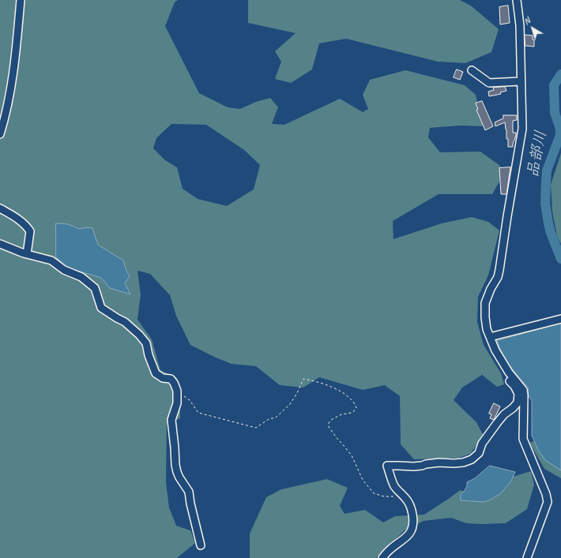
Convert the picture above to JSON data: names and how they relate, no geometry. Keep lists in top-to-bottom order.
{
  "water": ["品部川"],
  "north": "top left"
}
